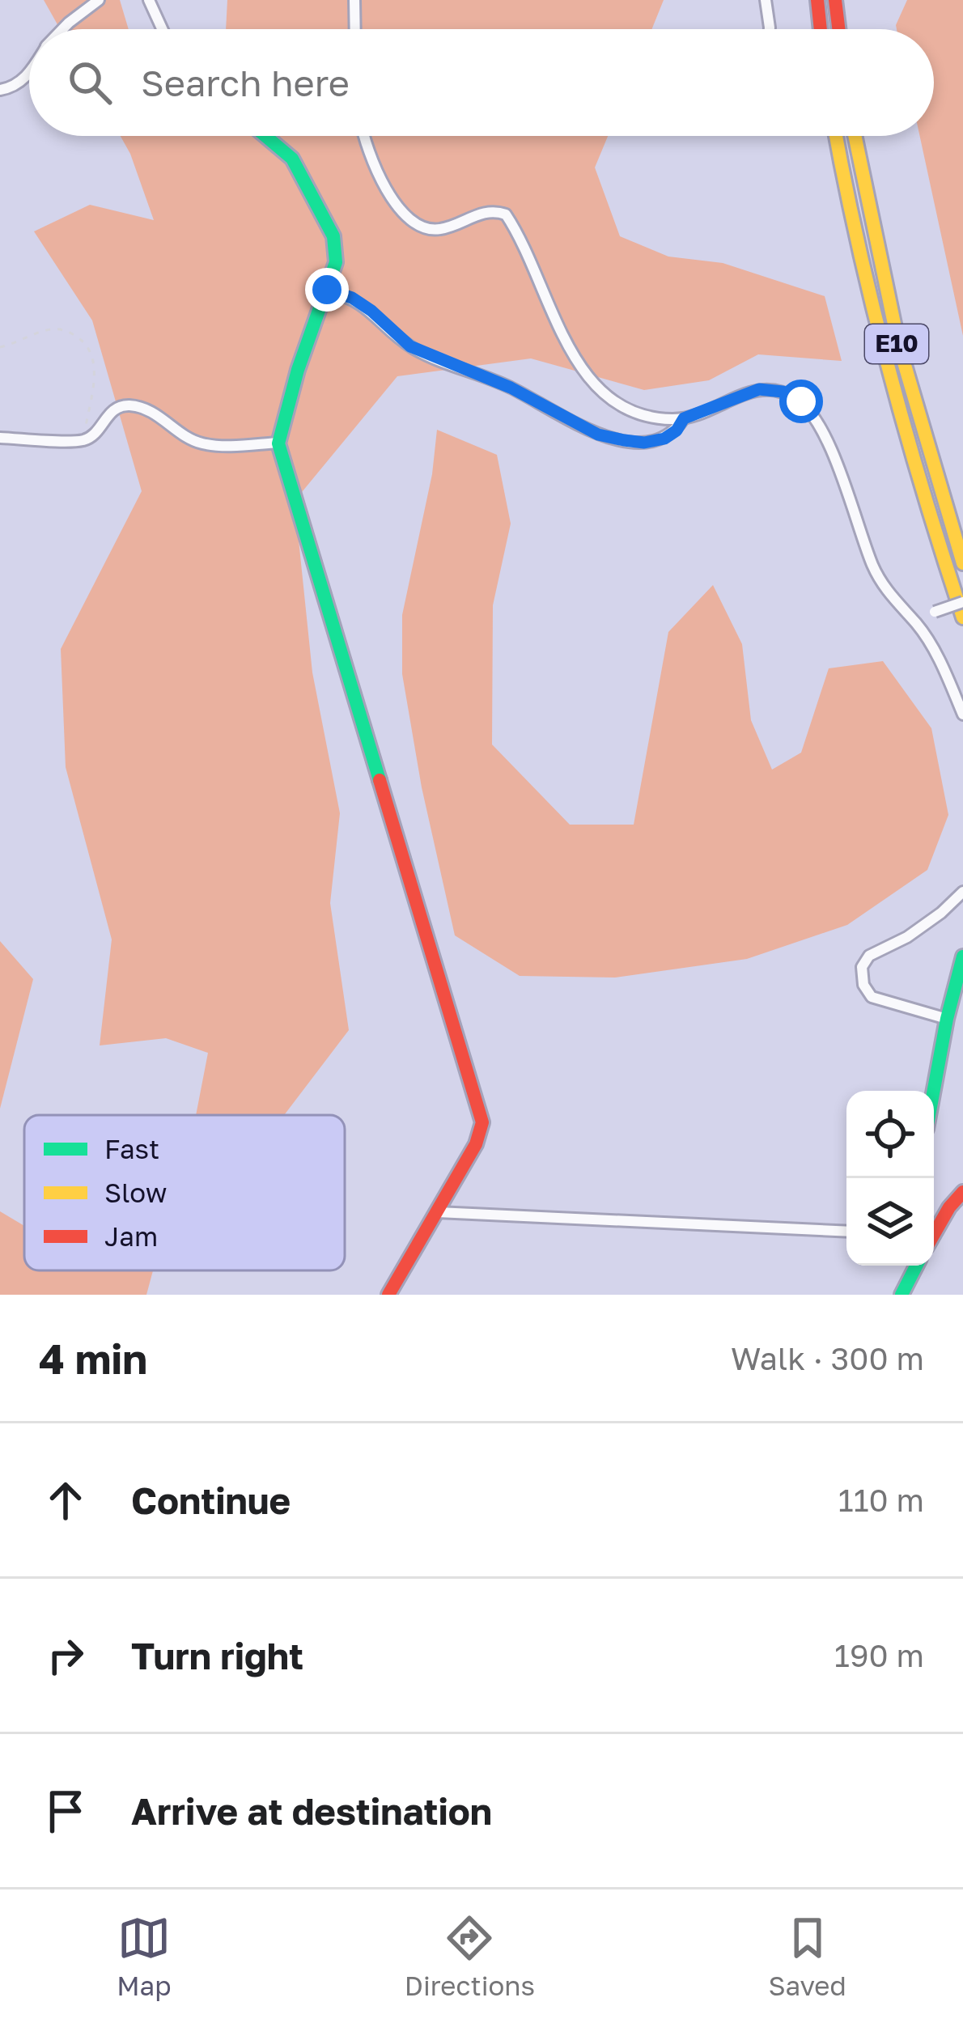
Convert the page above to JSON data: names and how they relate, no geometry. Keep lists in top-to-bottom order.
{
  "streets": {
    "main road": ["E10"]
  },
  "legend": ["Fast", "Slow", "Jam"],
  "page": {
    "search": "Search here",
    "heading": ["4 min", "Walk · 300 m"],
    "list": [
      ["Continue", "110 m"],
      ["Turn right", "190 m"],
      "Arrive at destination"
    ],
    "nav": ["Map", "Directions", "Saved"]
  }
}
